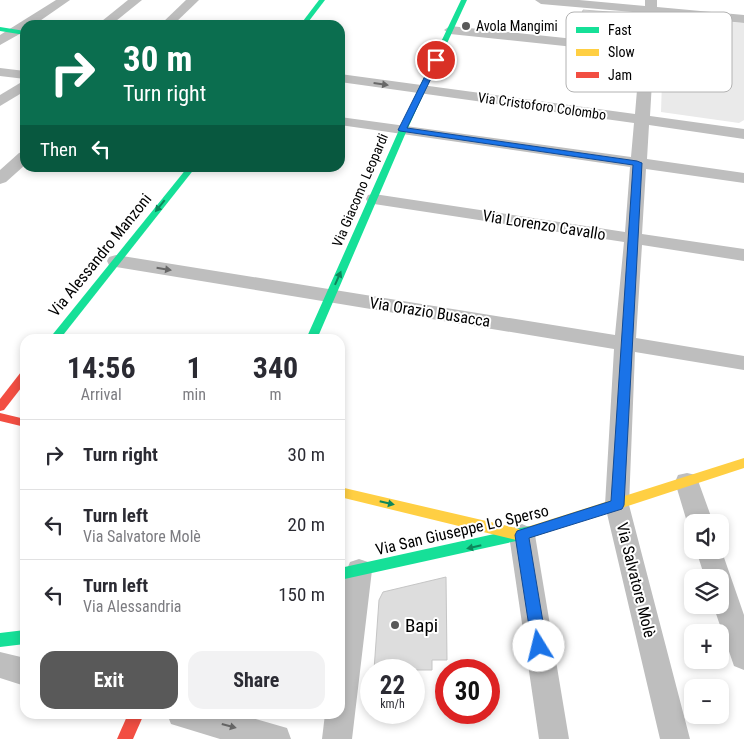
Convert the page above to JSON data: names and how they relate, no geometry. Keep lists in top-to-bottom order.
{
  "streets": {
    "street": [
      "Via Cristoforo Colombo",
      "Via Giacomo Leopardi",
      "Via Lorenzo Cavallo",
      "Via Alessandro Manzoni",
      "Via Orazio Busacca",
      "Via San Giuseppe Lo Sperso",
      "Via Salvatore Molè"
    ]
  },
  "crossings": [
    ["Via Cristoforo Colombo", "Via Giacomo Leopardi"],
    ["Via Cristoforo Colombo", "Via Salvatore Molè"],
    ["Via Giacomo Leopardi", "Via Lorenzo Cavallo"],
    ["Via Giacomo Leopardi", "Via Orazio Busacca"],
    ["Via Lorenzo Cavallo", "Via Salvatore Molè"],
    ["Via Alessandro Manzoni", "Via Orazio Busacca"],
    ["Via Orazio Busacca", "Via Salvatore Molè"],
    ["Via San Giuseppe Lo Sperso", "Via Salvatore Molè"]
  ],
  "one_way": ["Via Alessandro Manzoni"],
  "places": ["Avola Mangimi", "Bapi"],
  "legend": ["Fast", "Slow", "Jam"],
  "page": {
    "turn": ["30 m", "Turn right"],
    "then": "Then",
    "eta": [
      "14:56",
      "Arrival",
      "1",
      "min",
      "340",
      "m"
    ],
    "list": [
      {
        "name": "Turn right",
        "value": "30 m"
      },
      {
        "name": "Turn left",
        "note": "Via Salvatore Molè",
        "value": "20 m"
      },
      {
        "name": "Turn left",
        "note": "Via Alessandria",
        "value": "150 m"
      }
    ],
    "map_buttons": ["+", "−"],
    "buttons": ["Exit", "Share"],
    "speed": "22 km/h",
    "limit": "30"
  }
}
